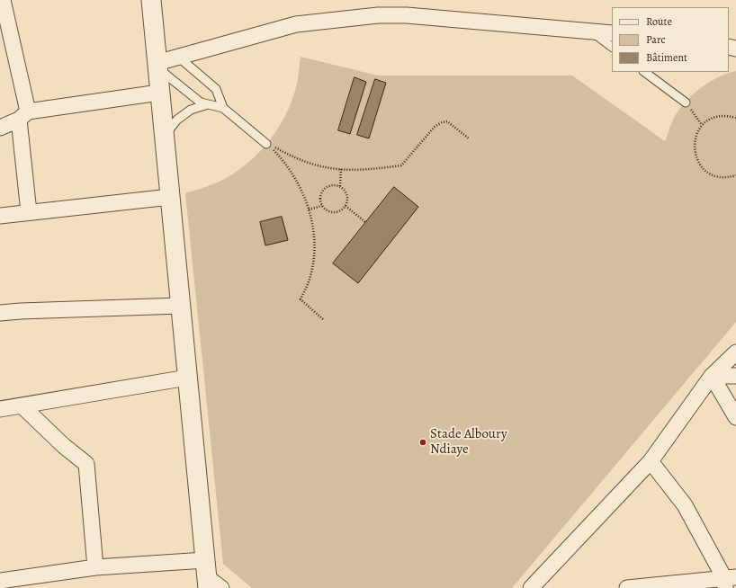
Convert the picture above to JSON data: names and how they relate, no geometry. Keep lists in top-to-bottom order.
{
  "places": ["Stade Alboury Ndiaye"],
  "legend": ["Route", "Parc", "Bâtiment"]
}
